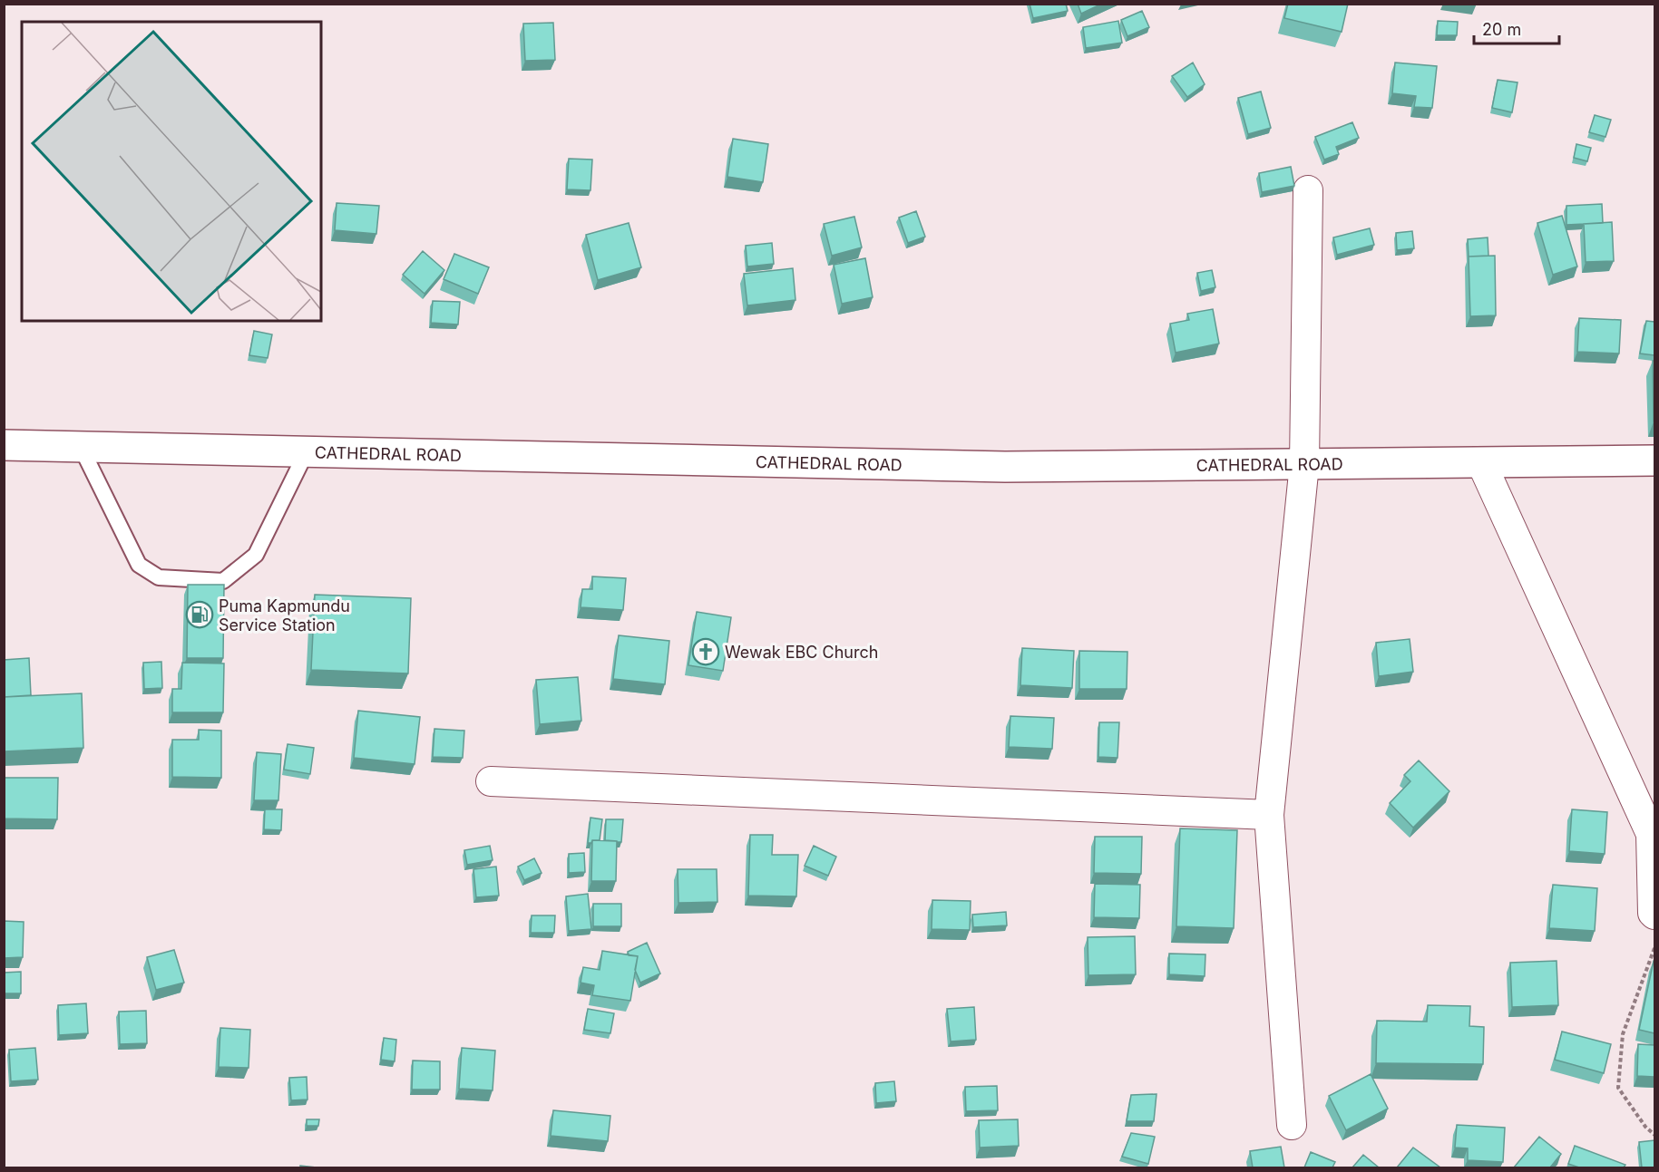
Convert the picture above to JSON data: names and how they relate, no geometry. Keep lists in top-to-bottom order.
{
  "streets": {
    "main road": ["CATHEDRAL ROAD"]
  },
  "places": {
    "fuel station": ["Puma Kapmundu Service Station"],
    "church": ["Wewak EBC Church"]
  },
  "scale_bar": "20 m"
}
